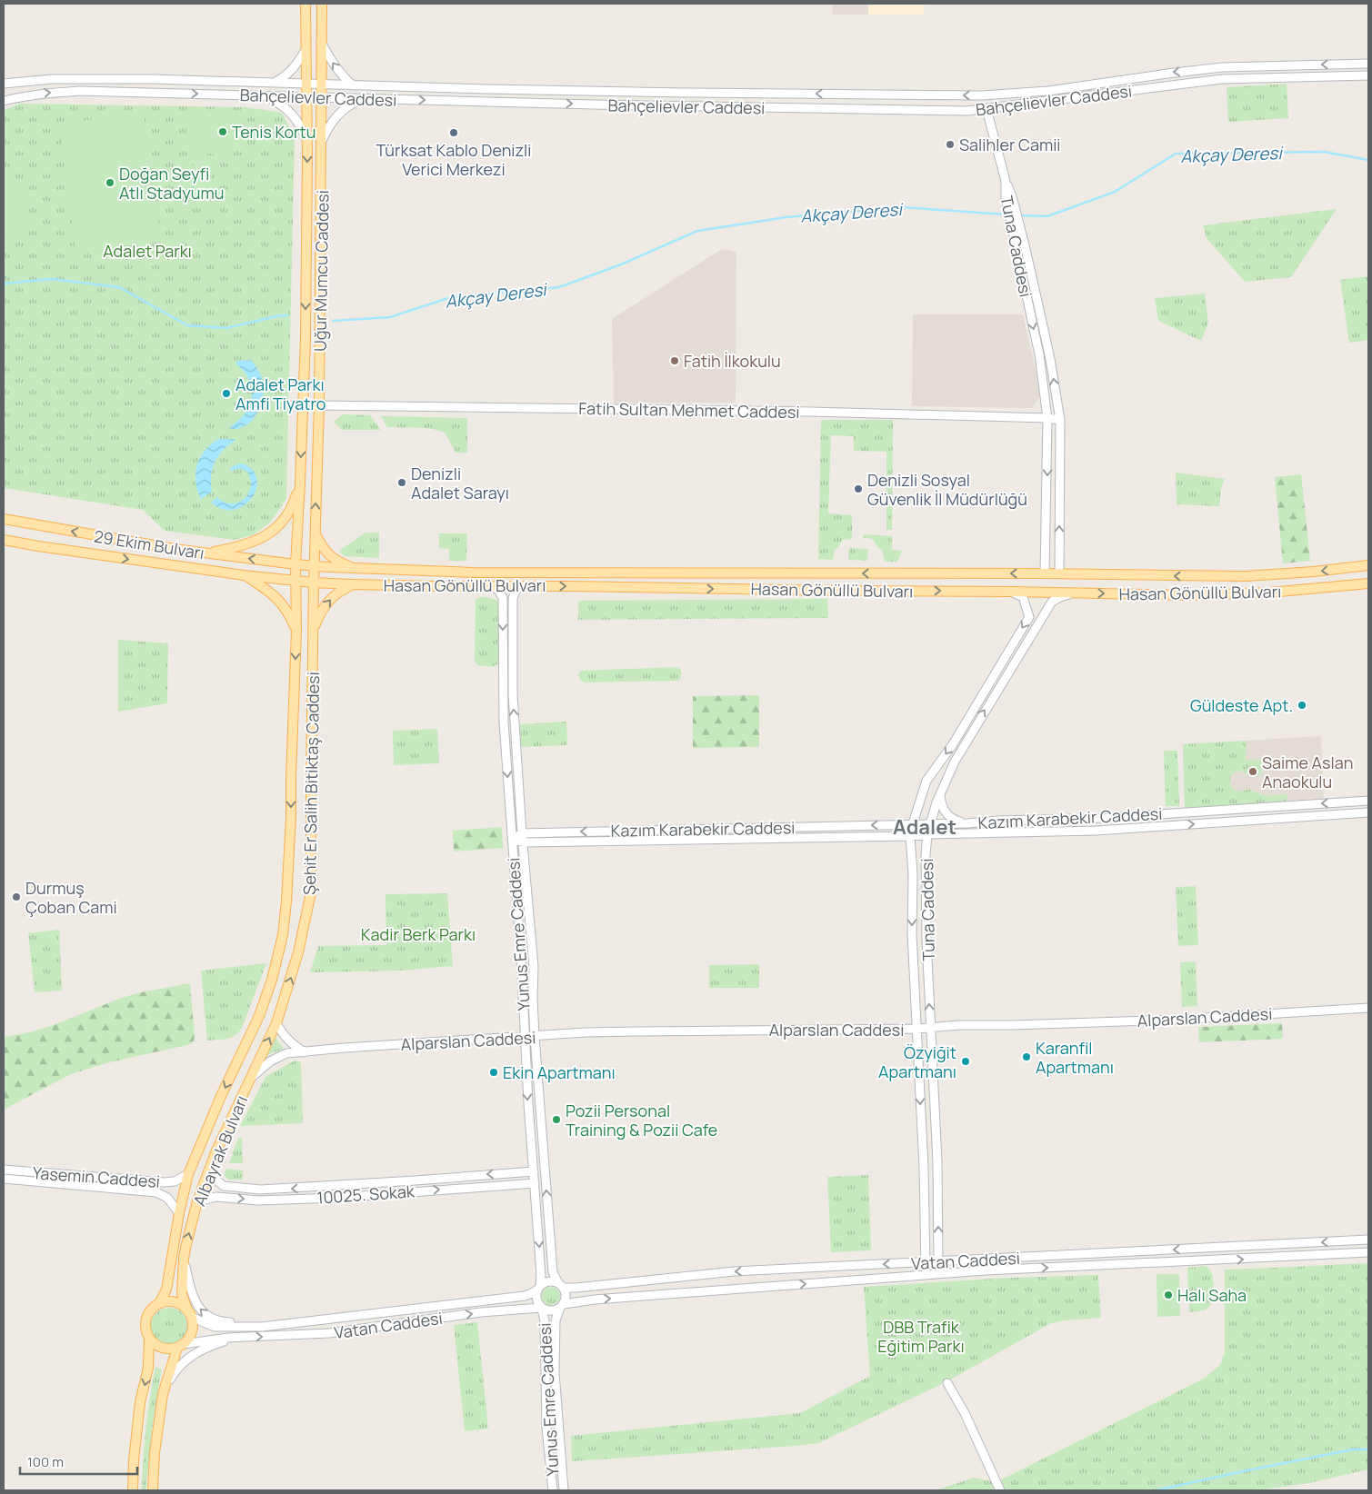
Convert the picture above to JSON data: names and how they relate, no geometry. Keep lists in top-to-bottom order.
{
  "streets": {
    "main road": [
      "Uğur Mumcu Caddesi",
      "29 Ekim Bulvarı",
      "Hasan Gönüllü Bulvarı",
      "Şehit Er Salih Bitiktaş Caddesi",
      "Albayrak Bulvarı"
    ],
    "street": [
      "Bahçelievler Caddesi",
      "Tuna Caddesi",
      "Fatih Sultan Mehmet Caddesi",
      "Kazım Karabekir Caddesi",
      "Yunus Emre Caddesi",
      "Alparslan Caddesi",
      "Yasemin Caddesi",
      "10025. Sokak",
      "Vatan Caddesi"
    ]
  },
  "crossings": [
    ["Bahçelievler Caddesi", "Tuna Caddesi"],
    ["Bahçelievler Caddesi", "Uğur Mumcu Caddesi"],
    ["Tuna Caddesi", "Fatih Sultan Mehmet Caddesi"],
    ["Tuna Caddesi", "Hasan Gönüllü Bulvarı"],
    ["Tuna Caddesi", "Kazım Karabekir Caddesi"],
    ["Tuna Caddesi", "Alparslan Caddesi"],
    ["Tuna Caddesi", "Vatan Caddesi"],
    ["Uğur Mumcu Caddesi", "Fatih Sultan Mehmet Caddesi"],
    ["Uğur Mumcu Caddesi", "29 Ekim Bulvarı"],
    ["Uğur Mumcu Caddesi", "Hasan Gönüllü Bulvarı"],
    ["Uğur Mumcu Caddesi", "Şehit Er Salih Bitiktaş Caddesi"],
    ["29 Ekim Bulvarı", "Hasan Gönüllü Bulvarı"],
    ["29 Ekim Bulvarı", "Şehit Er Salih Bitiktaş Caddesi"],
    ["Hasan Gönüllü Bulvarı", "Şehit Er Salih Bitiktaş Caddesi"],
    ["Hasan Gönüllü Bulvarı", "Yunus Emre Caddesi"],
    ["Şehit Er Salih Bitiktaş Caddesi", "Albayrak Bulvarı"],
    ["Kazım Karabekir Caddesi", "Yunus Emre Caddesi"],
    ["Yunus Emre Caddesi", "Alparslan Caddesi"],
    ["Yunus Emre Caddesi", "10025. Sokak"],
    ["Yunus Emre Caddesi", "Vatan Caddesi"],
    ["Alparslan Caddesi", "Albayrak Bulvarı"],
    ["Albayrak Bulvarı", "Yasemin Caddesi"],
    ["Albayrak Bulvarı", "10025. Sokak"],
    ["Albayrak Bulvarı", "Vatan Caddesi"]
  ],
  "districts": ["Adalet"],
  "water": ["Akçay Deresi"],
  "parks": ["Adalet Parkı", "Kadir Berk Parkı", "DBB Trafik Eğitim Parkı"],
  "places": [
    "Tenis Kortu",
    "Türksat Kablo Denizli Verici Merkezi",
    "Salihler Camii",
    "Doğan Seyfi Atlı Stadyumu",
    "Fatih İlkokulu",
    "Adalet Parkı Amfi Tiyatro",
    "Denizli Adalet Sarayı",
    "Denizli Sosyal Güvenlik İl Müdürlüğü",
    "Güldeste Apt.",
    "Saime Aslan Anaokulu",
    "Durmuş Çoban Cami",
    "Karanfil Apartmanı",
    "Özyiğit Apartmanı",
    "Ekin Apartmanı",
    "Pozii Personal Training & Pozii Cafe",
    "Halı Saha"
  ],
  "scale_bar": "100 m"
}
